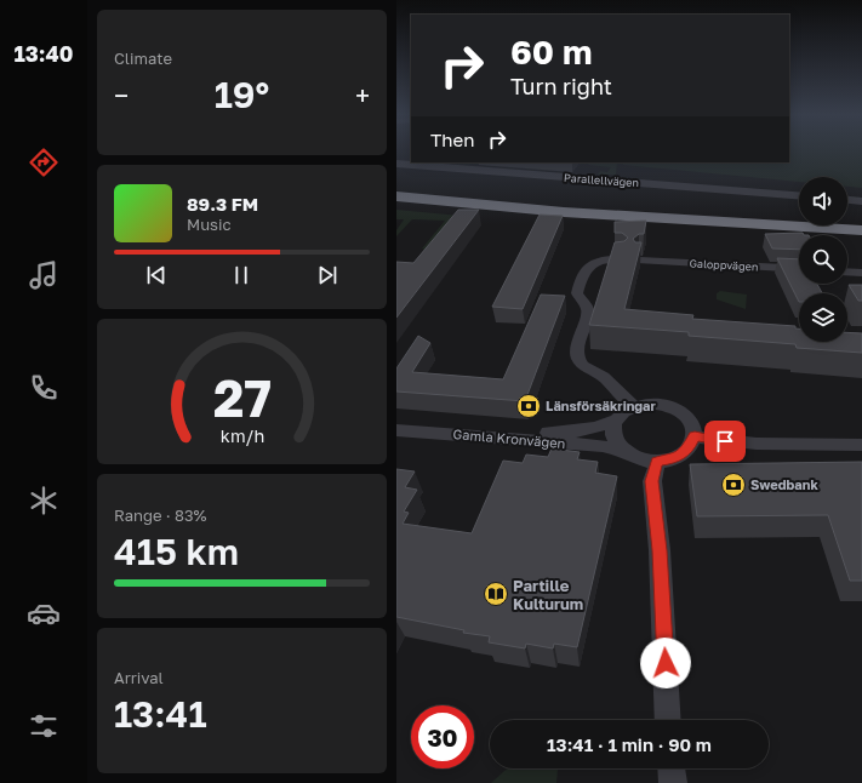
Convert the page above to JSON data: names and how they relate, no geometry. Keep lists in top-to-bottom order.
{
  "streets": {
    "street": ["Parallellvägen", "Galoppvägen", "Gamla Kronvägen"]
  },
  "places": {
    "bank": ["Länsförsäkringar", "Swedbank"],
    "library": ["Partille Kulturum"]
  },
  "page": {
    "tabs": "13:40",
    "tile": [
      "Climate",
      ["Range · 83%", "415 km"],
      ["Arrival", "13:41"]
    ],
    "turn": ["60 m", "Turn right"],
    "heat": ["−", "19°", "+"],
    "then": "Then",
    "song": ["89.3 FM", "Music"],
    "limit": "30",
    "trip": "13:41 · 1 min · 90 m",
    "gauge": ["27", "km/h"]
  }
}
